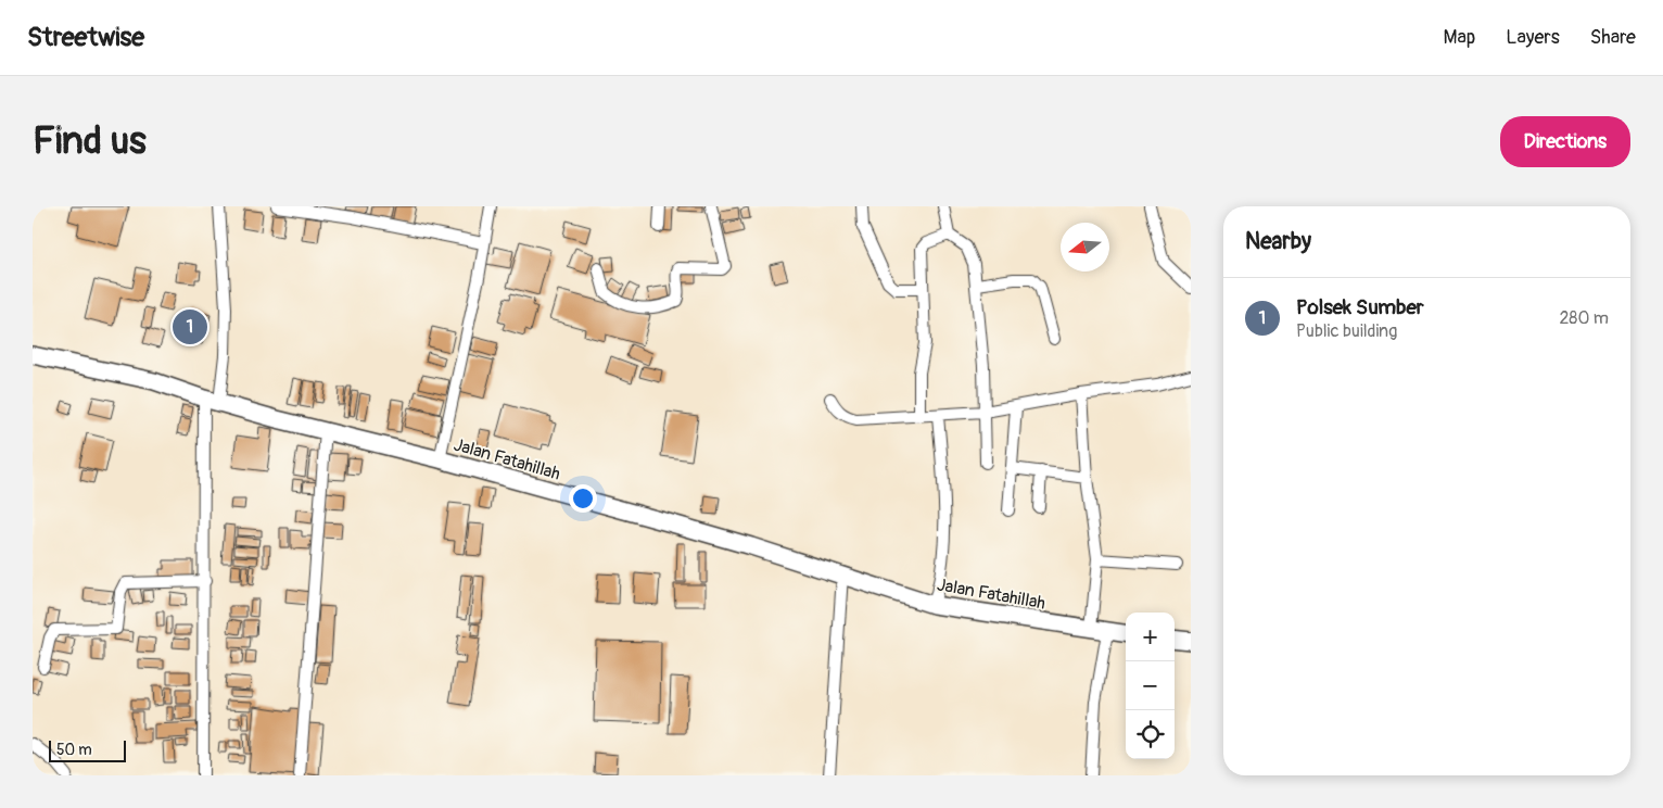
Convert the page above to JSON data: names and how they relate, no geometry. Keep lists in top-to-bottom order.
{
  "streets": {
    "street": ["Jalan Fatahillah"]
  },
  "scale_bar": "50 m",
  "north": "left",
  "page": {
    "header": "Streetwise",
    "nav": ["Map", "Layers", "Share"],
    "buttons": "Directions",
    "title": "Find us",
    "heading": "Nearby",
    "list": [
      {
        "mark": "1",
        "name": "Polsek Sumber",
        "note": "Public building",
        "value": "280 m"
      }
    ],
    "pins": "1",
    "map_buttons": ["+", "−"],
    "scale": "50 m"
  }
}
